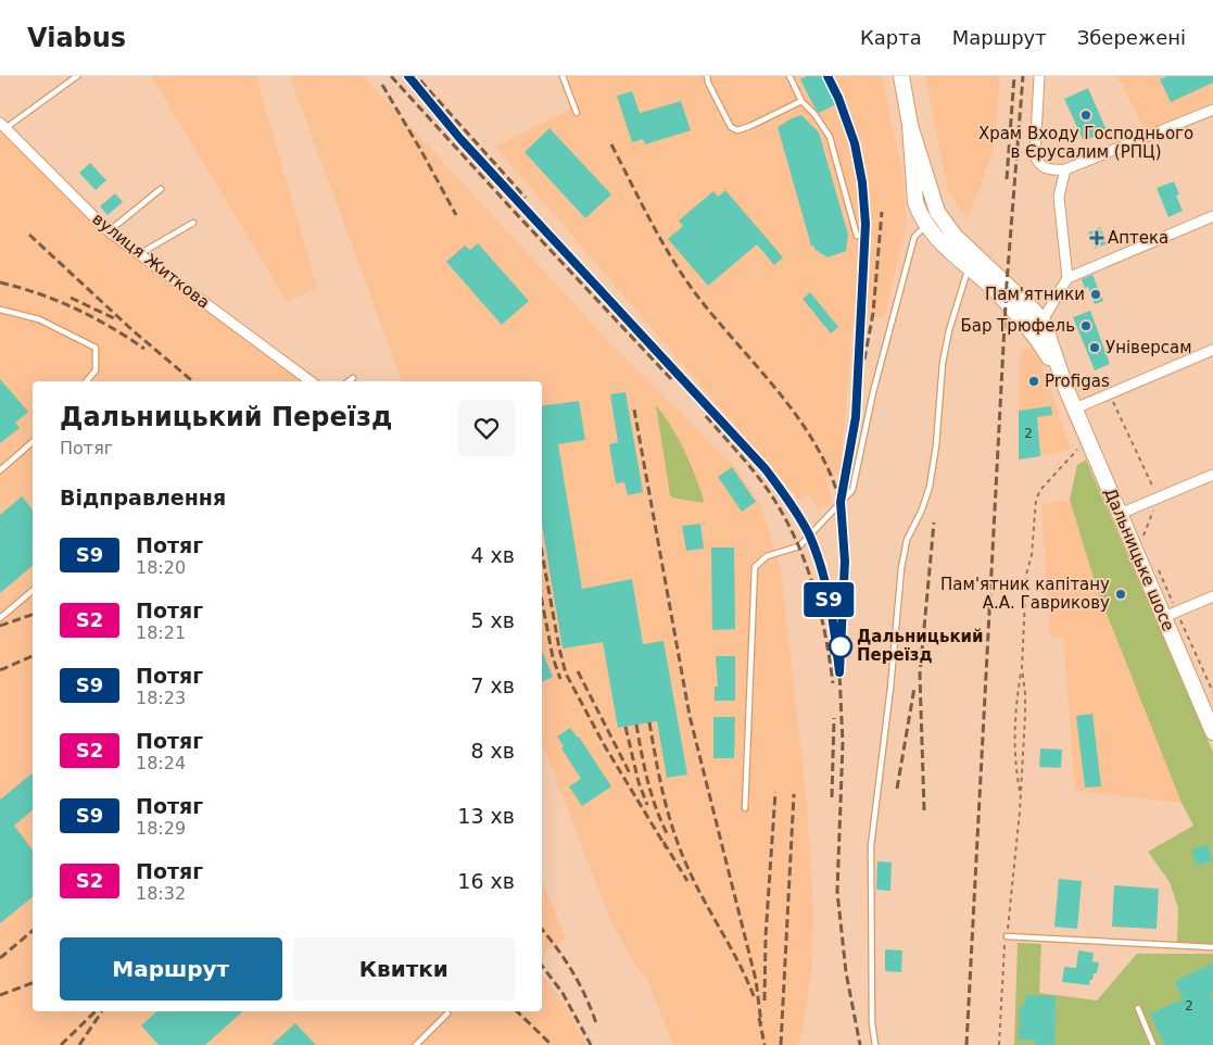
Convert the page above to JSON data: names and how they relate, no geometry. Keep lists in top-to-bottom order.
{
  "streets": {
    "main road": ["Дальницьке шосе"],
    "street": ["вулиця Житкова"]
  },
  "places": {
    "other": [
      "Храм Входу Господнього в Єрусалим (РПЦ)",
      "Пам'ятники",
      "Бар Трюфель",
      "Універсам",
      "Profigas",
      "Пам'ятник капітану А.А. Гаврикову",
      "Дальницький Переїзд"
    ],
    "health": ["Аптека"]
  },
  "house_numbers": ["2", "2"],
  "page": {
    "header": "Viabus",
    "nav": ["Карта", "Маршрут", "Збережені"],
    "on_map": "S9",
    "heading": [
      ["Дальницький Переїзд", "Потяг"],
      "Відправлення"
    ],
    "list": [
      {
        "mark": "S9",
        "name": "Потяг",
        "note": "18:20",
        "value": "4 хв"
      },
      {
        "mark": "S2",
        "name": "Потяг",
        "note": "18:21",
        "value": "5 хв"
      },
      {
        "mark": "S9",
        "name": "Потяг",
        "note": "18:23",
        "value": "7 хв"
      },
      {
        "mark": "S2",
        "name": "Потяг",
        "note": "18:24",
        "value": "8 хв"
      },
      {
        "mark": "S9",
        "name": "Потяг",
        "note": "18:29",
        "value": "13 хв"
      },
      {
        "mark": "S2",
        "name": "Потяг",
        "note": "18:32",
        "value": "16 хв"
      }
    ],
    "buttons": ["Маршрут", "Квитки"]
  }
}
